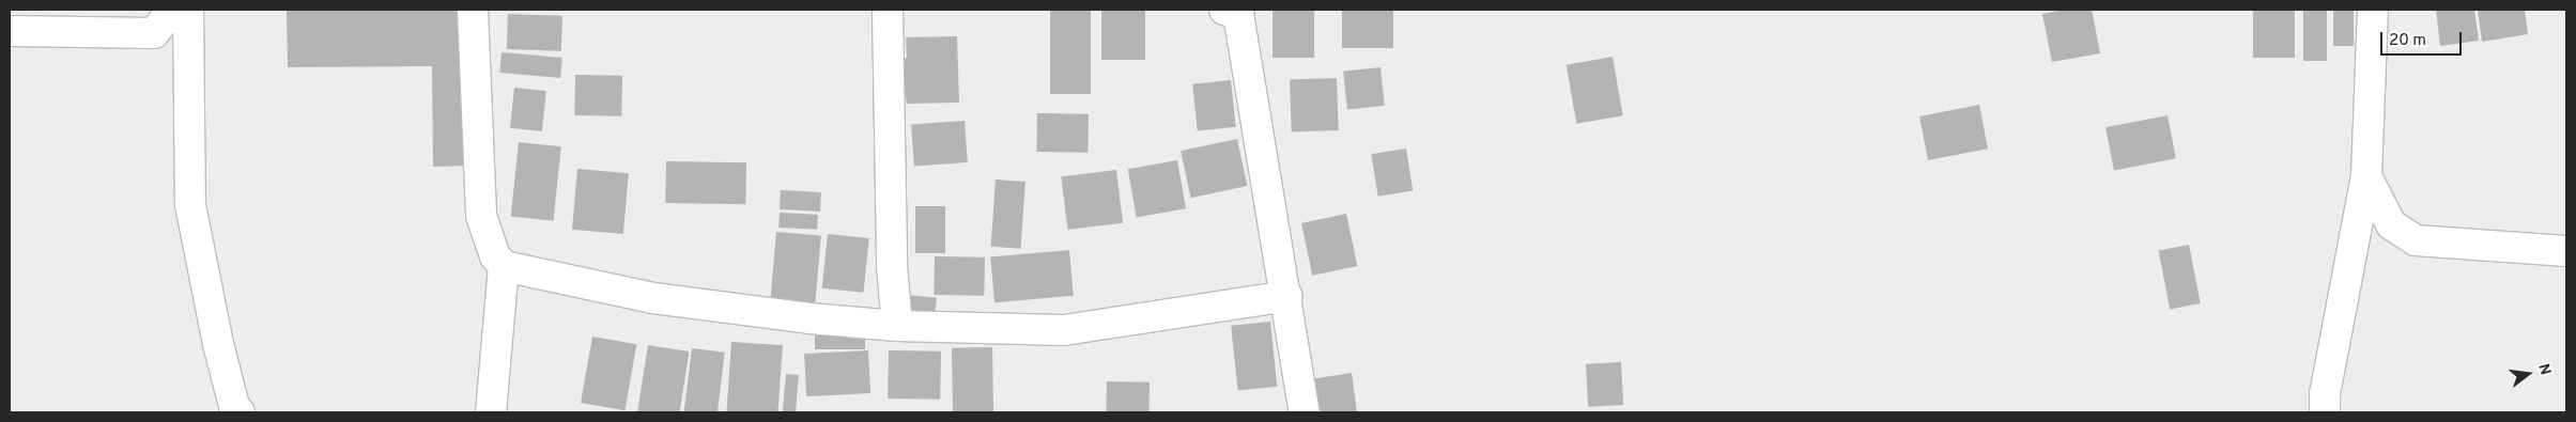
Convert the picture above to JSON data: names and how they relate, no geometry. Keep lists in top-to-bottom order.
{
  "scale_bar": "20 m",
  "north": "right"
}
